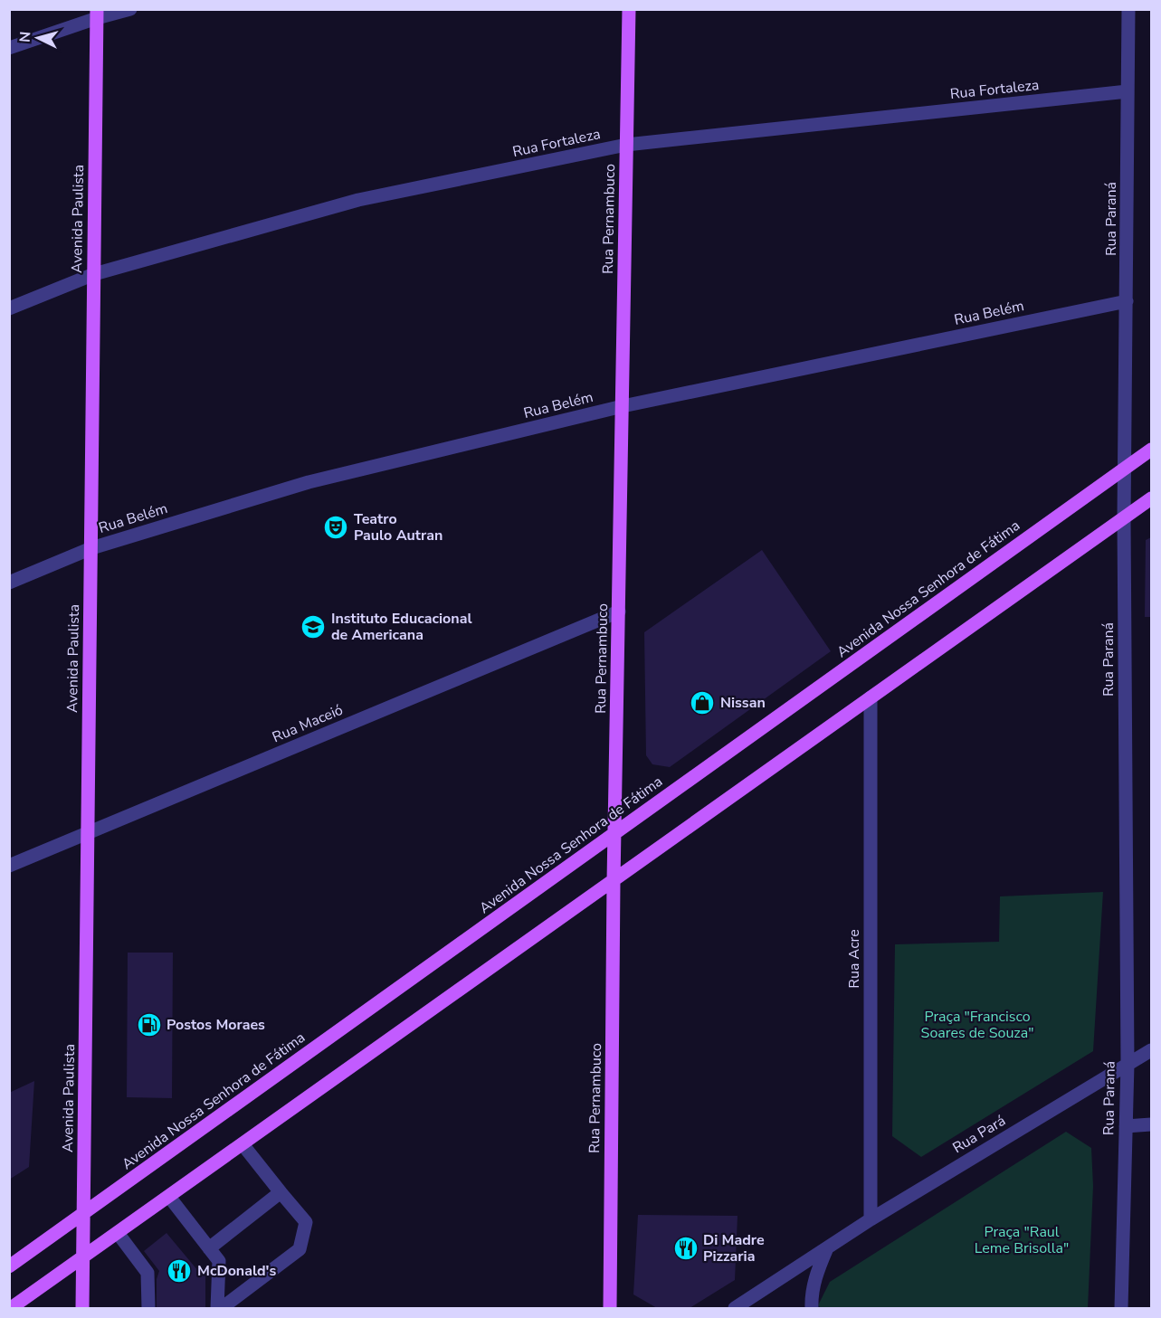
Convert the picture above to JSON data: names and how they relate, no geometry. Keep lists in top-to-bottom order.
{
  "streets": {
    "main road": ["Avenida Paulista", "Rua Pernambuco", "Avenida Nossa Senhora de Fátima"],
    "street": [
      "Rua Fortaleza",
      "Rua Paraná",
      "Rua Belém",
      "Rua Maceió",
      "Rua Acre",
      "Rua Pará"
    ]
  },
  "crossings": [
    ["Rua Fortaleza", "Avenida Paulista"],
    ["Rua Fortaleza", "Rua Pernambuco"],
    ["Rua Fortaleza", "Rua Paraná"],
    ["Avenida Paulista", "Rua Belém"],
    ["Avenida Paulista", "Avenida Nossa Senhora de Fátima"],
    ["Avenida Paulista", "Rua Maceió"],
    ["Rua Pernambuco", "Rua Belém"],
    ["Rua Pernambuco", "Avenida Nossa Senhora de Fátima"],
    ["Rua Pernambuco", "Rua Maceió"],
    ["Rua Paraná", "Rua Belém"],
    ["Rua Paraná", "Avenida Nossa Senhora de Fátima"],
    ["Rua Paraná", "Rua Pará"],
    ["Rua Acre", "Rua Pará"]
  ],
  "parks": ["Praça \"Francisco Soares de Souza\"", "Praça \"Raul Leme Brisolla\""],
  "places": {
    "theatre": ["Teatro Paulo Autran"],
    "school or university": ["Instituto Educacional de Americana"],
    "shop": ["Nissan"],
    "fuel station": ["Postos Moraes"],
    "restaurant": ["Di Madre Pizzaria", "McDonald's"]
  },
  "north": "left"
}
